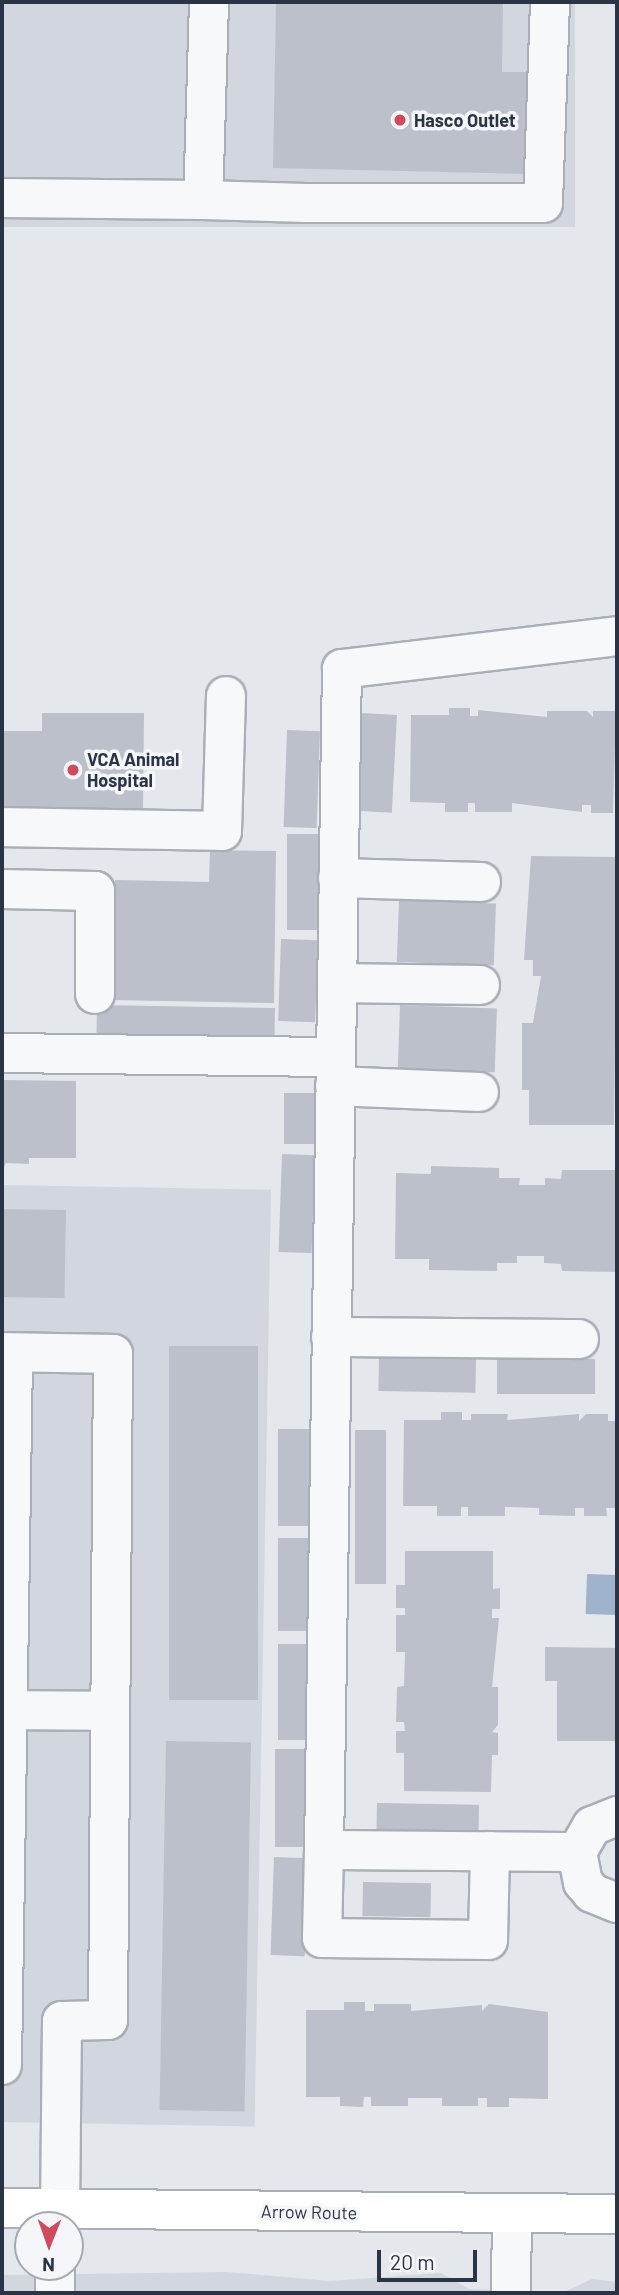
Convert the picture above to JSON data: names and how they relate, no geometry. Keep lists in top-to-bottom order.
{
  "streets": {
    "main road": ["Arrow Route"]
  },
  "places": ["Hasco Outlet", "VCA Animal Hospital"],
  "scale_bar": "20 m",
  "north": "bottom"
}
